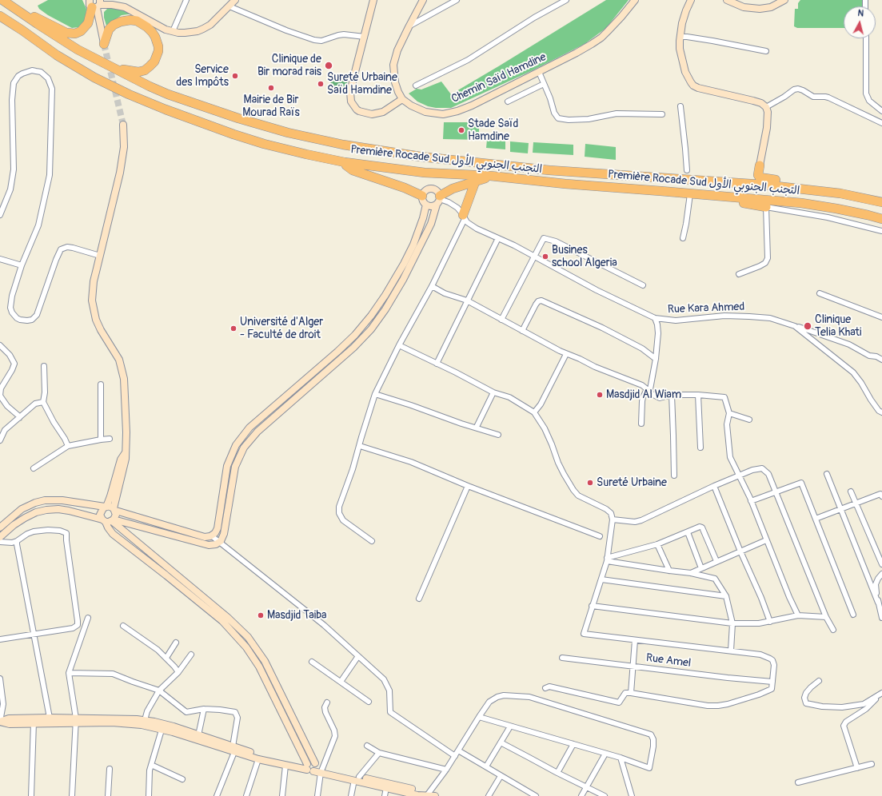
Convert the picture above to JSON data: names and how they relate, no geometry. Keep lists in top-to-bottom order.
{
  "streets": {
    "highway": ["Première Rocade Sud التجنب الجنوبي الأول"],
    "street": ["Chemin Saïd Hamdine", "Rue Kara Ahmed", "Rue Amel"]
  },
  "places": [
    "Clinique de Bir morad rais",
    "Service des Impôts",
    "Sureté Urbaine Saïd Hamdine",
    "Mairie de Bir Mourad Raïs",
    "Stade Saïd Hamdine",
    "Busines school Algeria",
    "Clinique Telia Khati",
    "Université d'Alger - Faculté de droit",
    "Masdjid Al Wiam",
    "Sureté Urbaine",
    "Masdjid Taiba"
  ],
  "north": "top"
}
